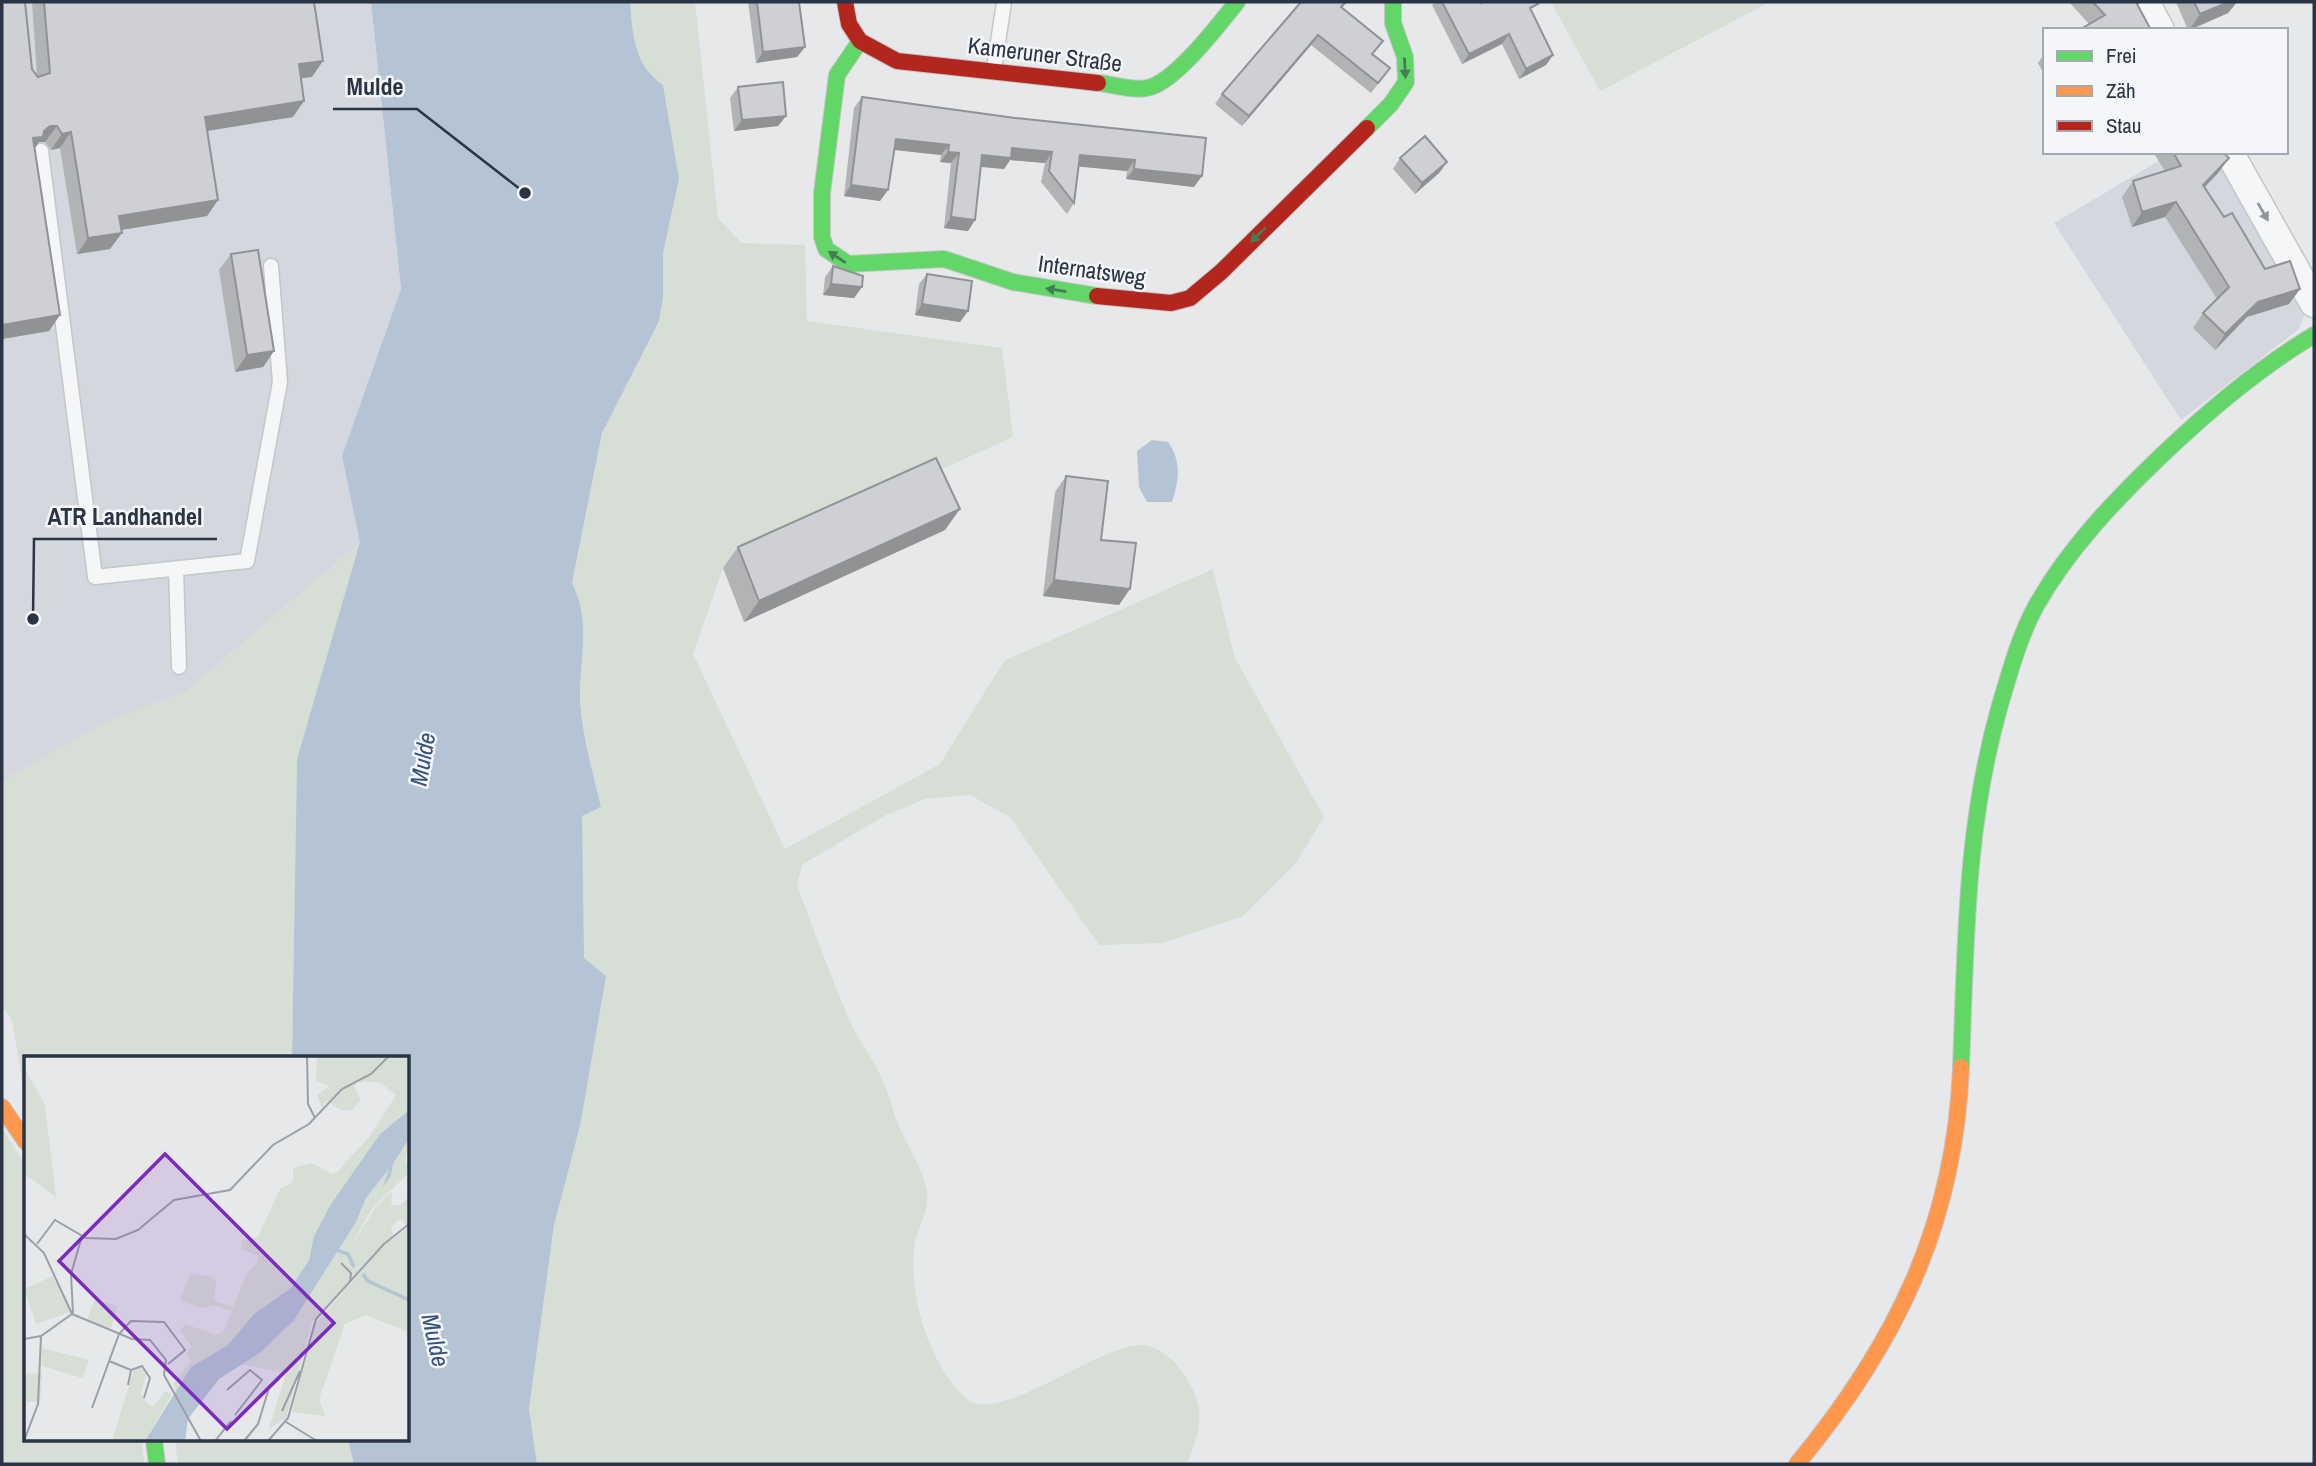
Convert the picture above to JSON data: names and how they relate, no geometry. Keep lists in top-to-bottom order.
{
  "streets": {
    "street": ["Kameruner Straße", "Internatsweg"]
  },
  "crossings": [
    ["Kameruner Straße", "Internatsweg"]
  ],
  "water": ["Mulde"],
  "places": ["Mulde", "ATR Landhandel"],
  "legend": ["Frei", "Zäh", "Stau"]
}
